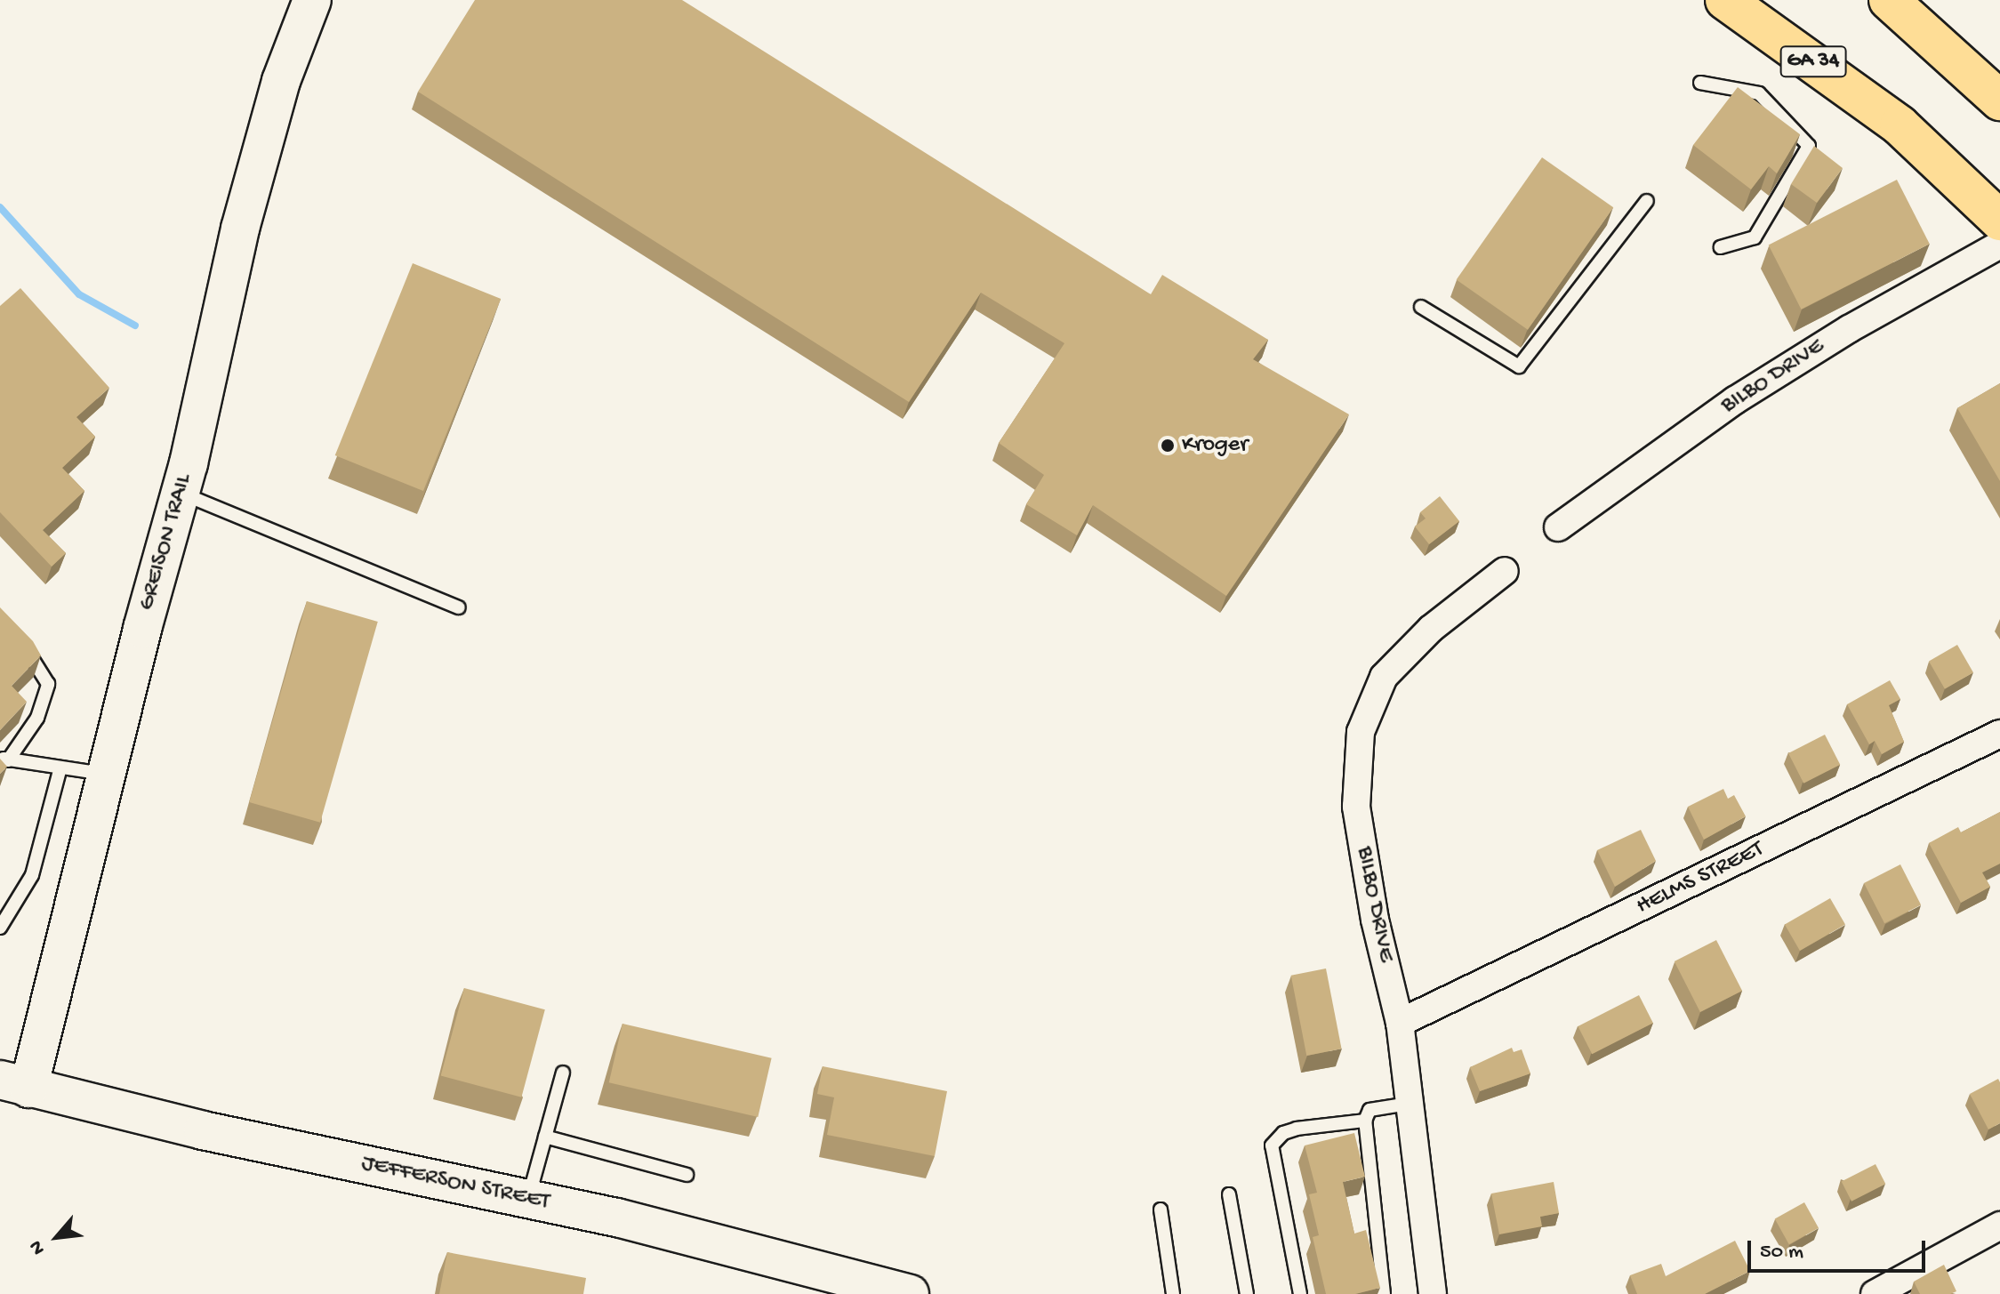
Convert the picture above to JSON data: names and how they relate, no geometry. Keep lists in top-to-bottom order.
{
  "streets": {
    "main road": ["GA 34"],
    "street": [
      "BILBO DRIVE",
      "GREISON TRAIL",
      "HELMS STREET",
      "JEFFERSON STREET"
    ]
  },
  "crossings": [
    ["BILBO DRIVE", "HELMS STREET"],
    ["GREISON TRAIL", "JEFFERSON STREET"]
  ],
  "places": ["Kroger"],
  "scale_bar": "50 m",
  "north": "bottom left"
}
